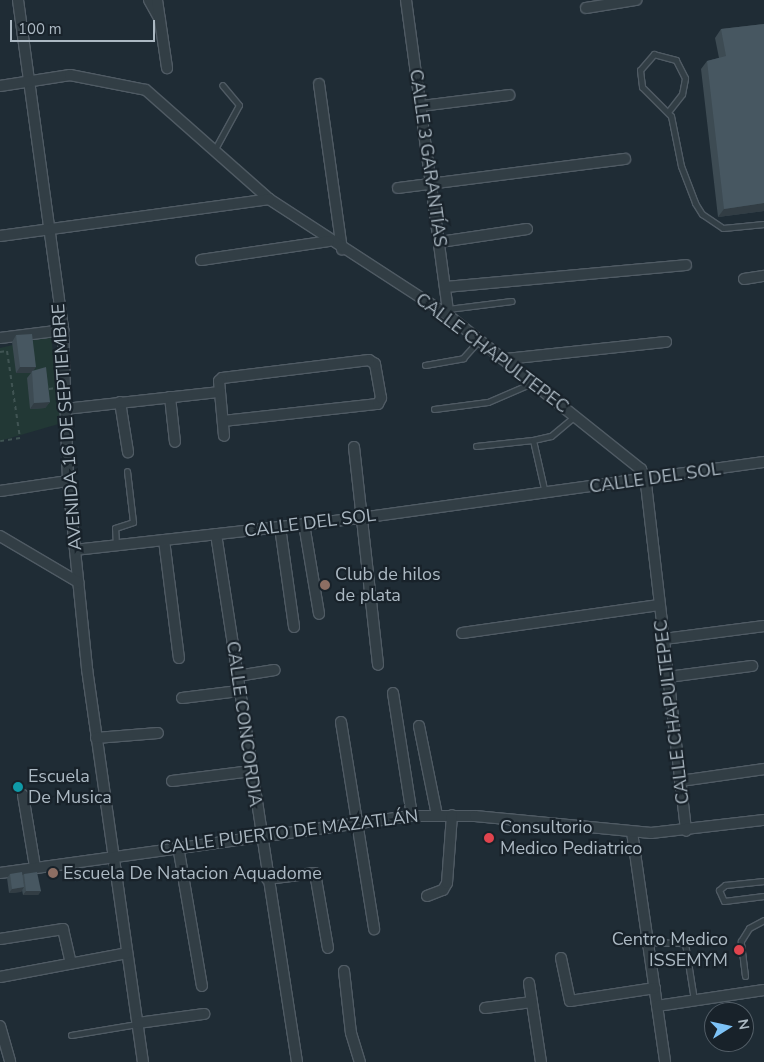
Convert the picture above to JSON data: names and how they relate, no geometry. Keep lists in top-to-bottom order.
{
  "streets": {
    "street": [
      "CALLE 3 GARANTÍAS",
      "CALLE CHAPULTEPEC",
      "AVENIDA 16 DE SEPTIEMBRE",
      "CALLE DEL SOL",
      "CALLE CONCORDIA",
      "CALLE PUERTO DE MAZATLÁN"
    ]
  },
  "crossings": [
    ["CALLE 3 GARANTÍAS", "CALLE CHAPULTEPEC"],
    ["CALLE CHAPULTEPEC", "AVENIDA 16 DE SEPTIEMBRE"],
    ["CALLE CHAPULTEPEC", "CALLE DEL SOL"],
    ["CALLE CHAPULTEPEC", "CALLE PUERTO DE MAZATLÁN"],
    ["AVENIDA 16 DE SEPTIEMBRE", "CALLE DEL SOL"],
    ["AVENIDA 16 DE SEPTIEMBRE", "CALLE PUERTO DE MAZATLÁN"],
    ["CALLE DEL SOL", "CALLE CONCORDIA"],
    ["CALLE CONCORDIA", "CALLE PUERTO DE MAZATLÁN"]
  ],
  "places": [
    "Club de hilos de plata",
    "Escuela De Musica",
    "Consultorio Medico Pediatrico",
    "Escuela De Natacion Aquadome",
    "Centro Medico ISSEMYM"
  ],
  "scale_bar": "100 m",
  "north": "right"
}
